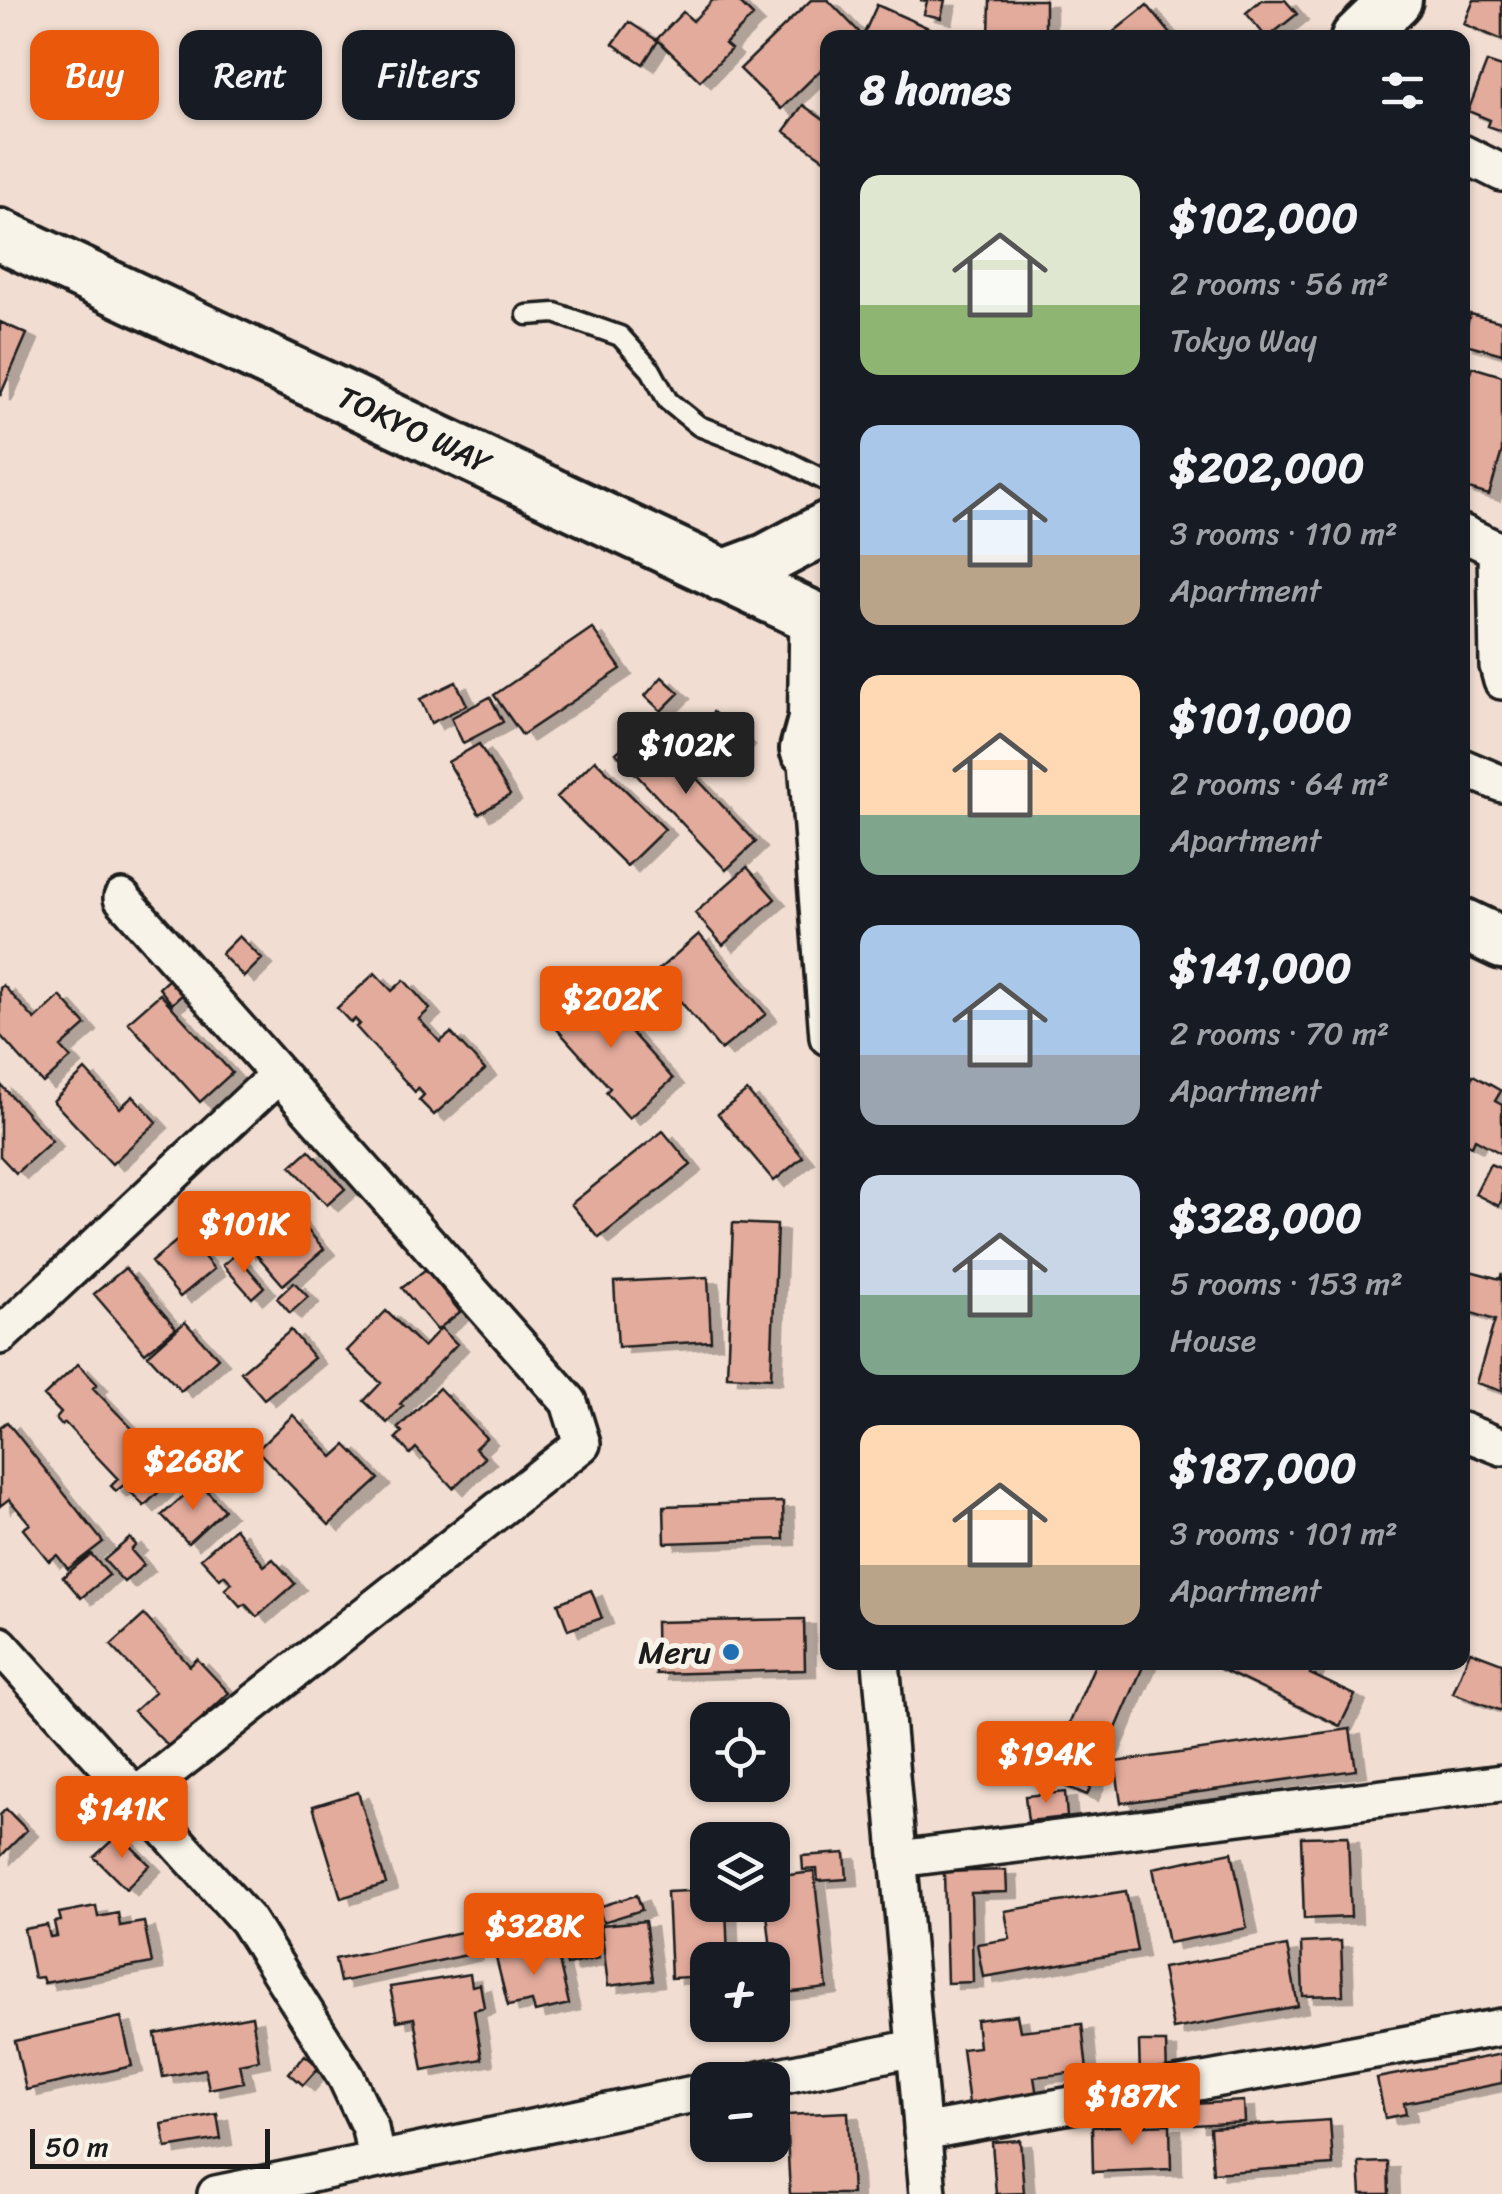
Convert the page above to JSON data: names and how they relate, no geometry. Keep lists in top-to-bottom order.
{
  "streets": {
    "main road": ["TOKYO WAY"]
  },
  "places": ["Meru"],
  "scale_bar": "50 m",
  "page": {
    "chip": ["Buy", "Rent", "Filters"],
    "heading": "8 homes",
    "list": [
      {
        "name": "$102,000",
        "note": "2 rooms · 56 m² · Tokyo Way"
      },
      {
        "name": "$202,000",
        "note": "3 rooms · 110 m² · Apartment"
      },
      {
        "name": "$101,000",
        "note": "2 rooms · 64 m² · Apartment"
      },
      {
        "name": "$141,000",
        "note": "2 rooms · 70 m² · Apartment"
      },
      {
        "name": "$328,000",
        "note": "5 rooms · 153 m² · House"
      },
      {
        "name": "$187,000",
        "note": "3 rooms · 101 m² · Apartment"
      }
    ],
    "price": [
      "$102K",
      "$202K",
      "$101K",
      "$268K",
      "$194K",
      "$141K",
      "$328K",
      "$187K"
    ],
    "map_buttons": ["+", "−"],
    "scale": "50 m"
  }
}
